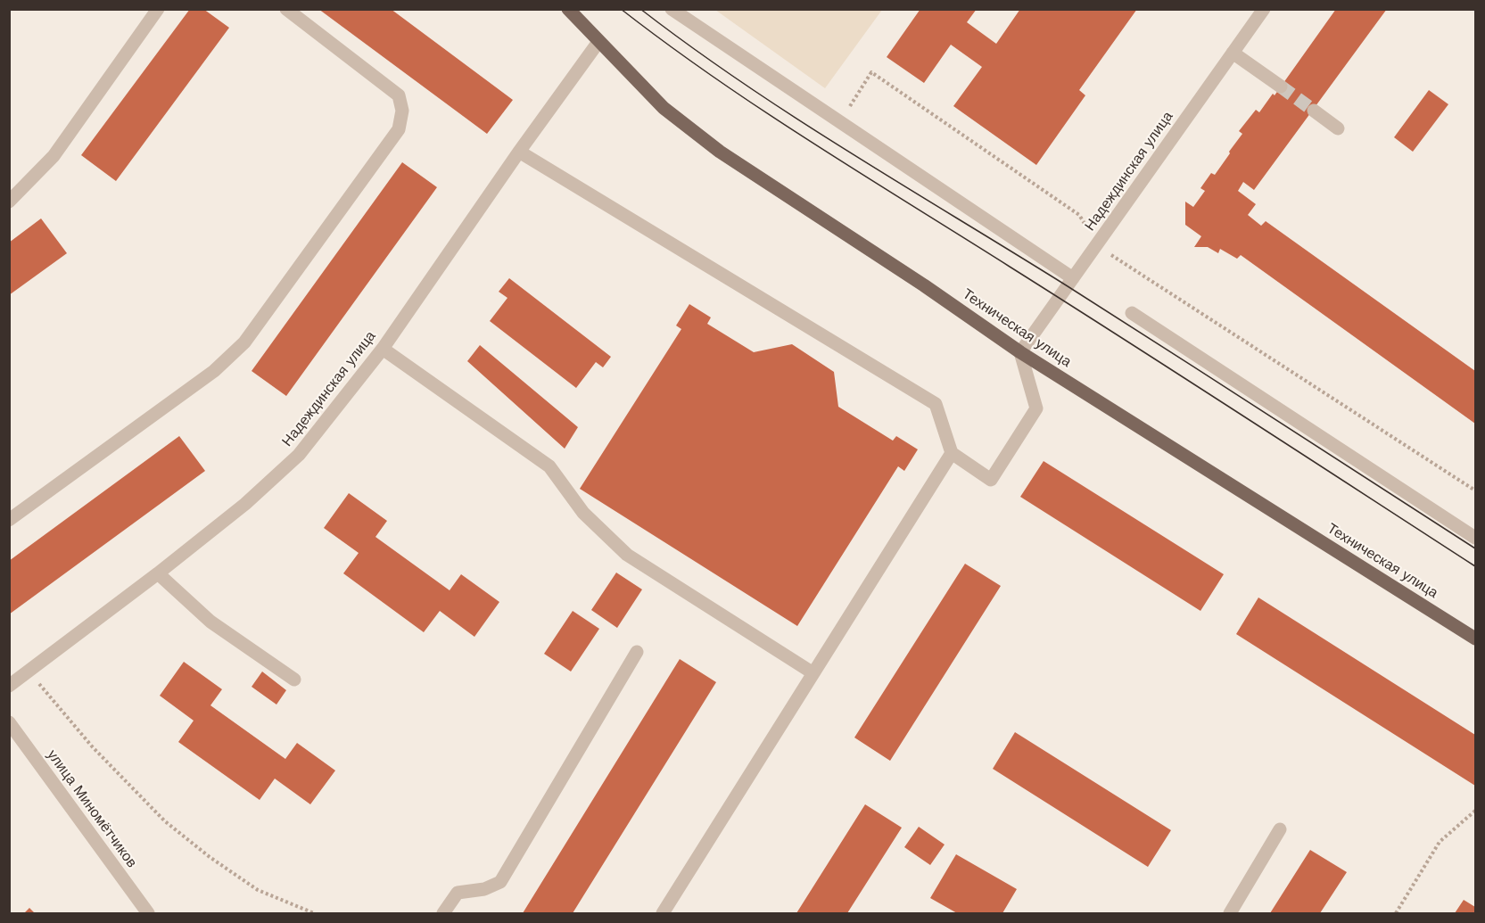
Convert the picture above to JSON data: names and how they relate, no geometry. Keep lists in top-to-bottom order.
{
  "streets": {
    "main road": ["Техническая улица"],
    "street": ["Надеждинская улица", "улица Миномётчиков"]
  },
  "crossings": [
    ["Надеждинская улица", "Техническая улица"]
  ]
}
